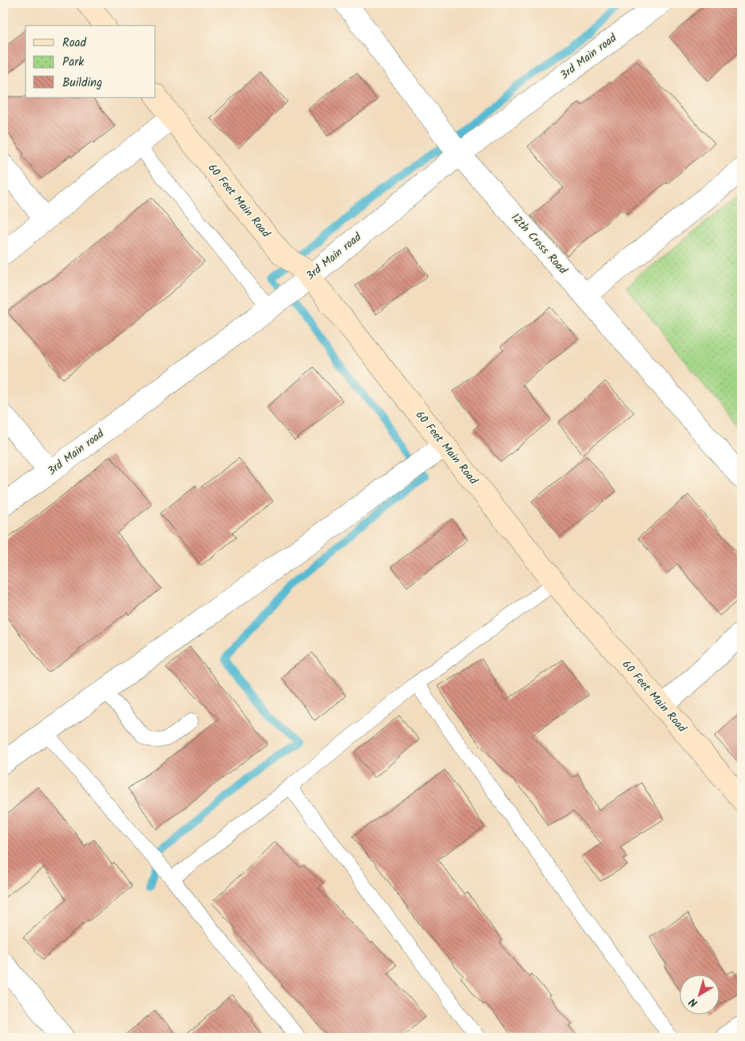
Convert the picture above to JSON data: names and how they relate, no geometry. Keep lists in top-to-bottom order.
{
  "streets": {
    "street": ["3rd Main road", "60 Feet Main Road", "12th Cross Road"]
  },
  "crossings": [
    ["3rd Main road", "60 Feet Main Road"],
    ["3rd Main road", "12th Cross Road"]
  ],
  "legend": ["Road", "Park", "Building"],
  "north": "bottom left"
}
